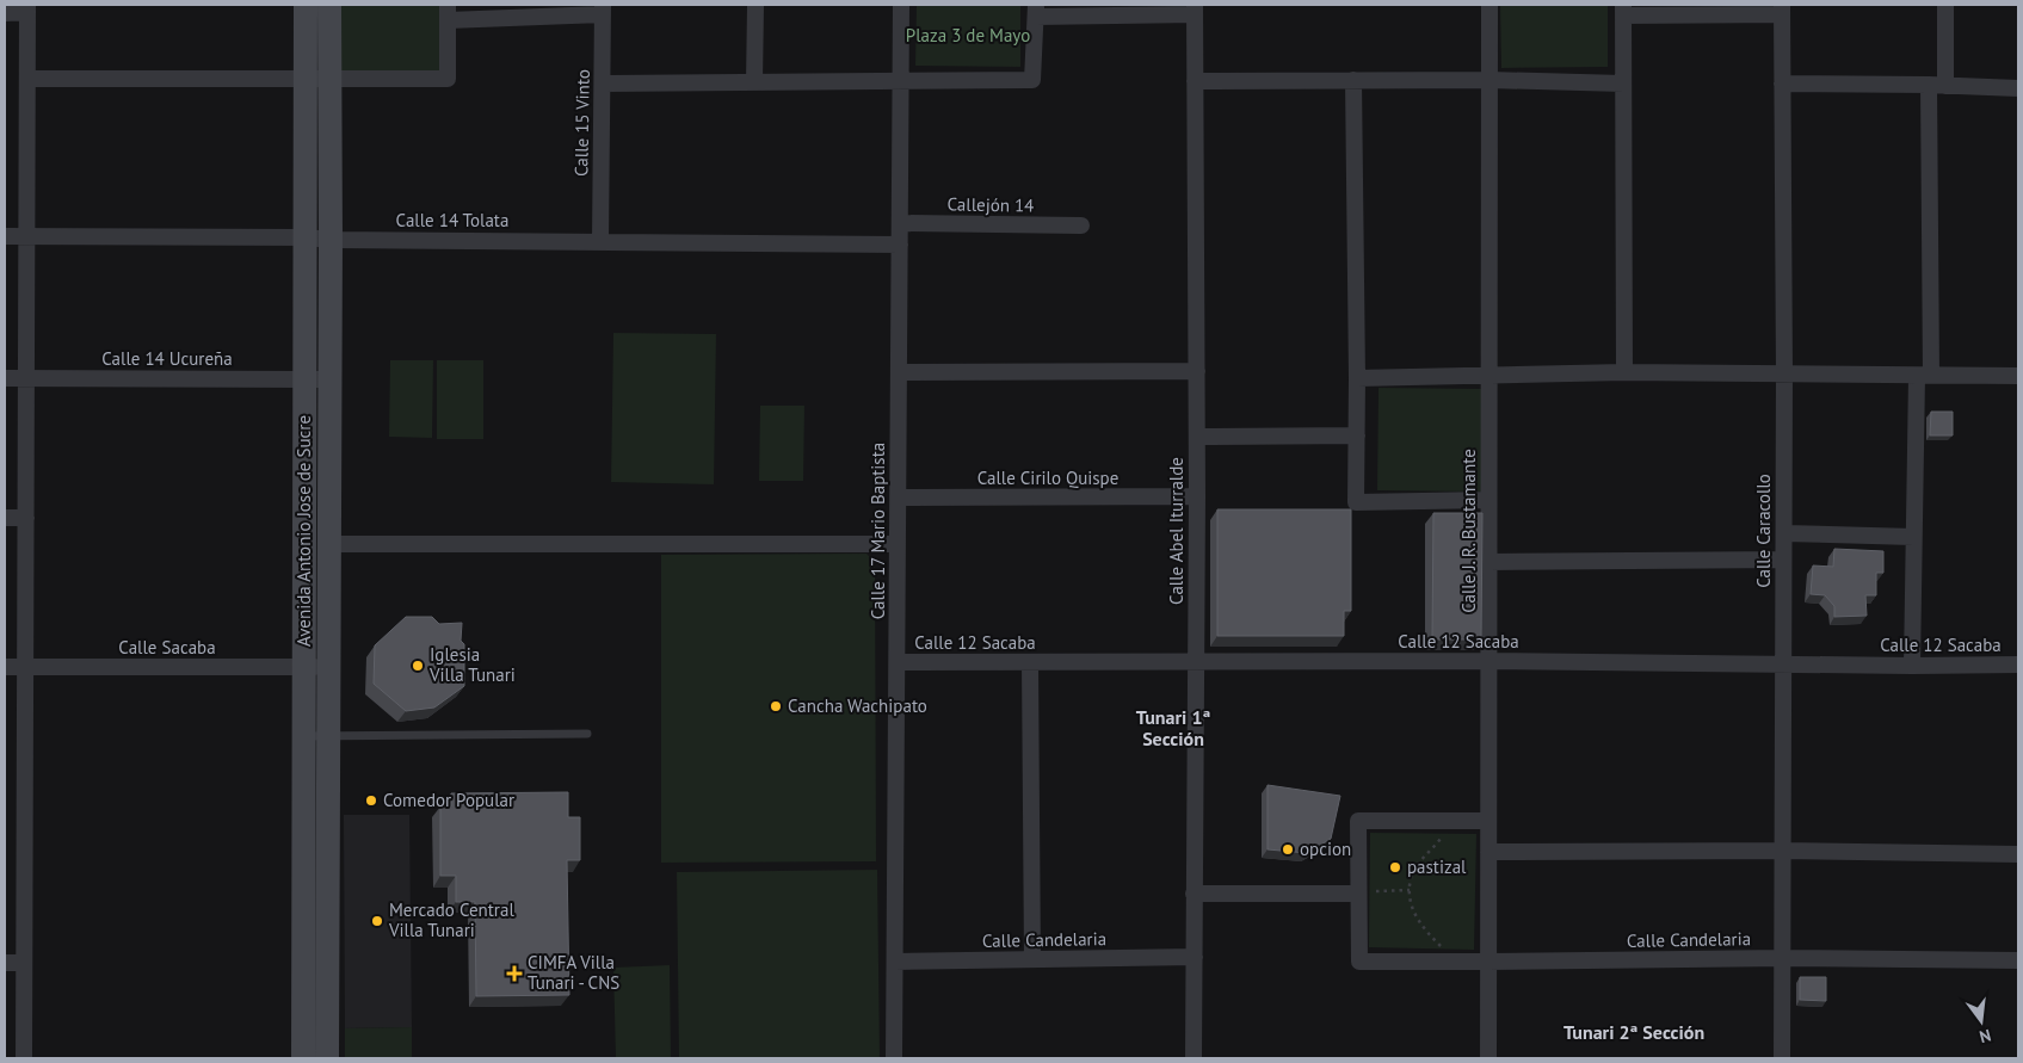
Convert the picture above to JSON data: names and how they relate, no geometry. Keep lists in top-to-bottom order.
{
  "streets": {
    "main road": ["Avenida Antonio Jose de Sucre"],
    "street": [
      "Calle 15 Vinto",
      "Callejón 14",
      "Calle 14 Tolata",
      "Calle 14 Ucureña",
      "Calle Cirilo Quispe",
      "Calle 17 Mario Baptista",
      "Calle Abel Iturralde",
      "Calle J. R. Bustamante",
      "Calle Caracollo",
      "Calle 12 Sacaba",
      "Calle Sacaba",
      "Calle Candelaria"
    ]
  },
  "crossings": [
    ["Calle 15 Vinto", "Calle 14 Tolata"],
    ["Callejón 14", "Calle 17 Mario Baptista"],
    ["Calle 14 Tolata", "Avenida Antonio Jose de Sucre"],
    ["Calle 14 Tolata", "Calle 17 Mario Baptista"],
    ["Calle 14 Ucureña", "Avenida Antonio Jose de Sucre"],
    ["Calle Cirilo Quispe", "Calle 17 Mario Baptista"],
    ["Calle Cirilo Quispe", "Calle Abel Iturralde"],
    ["Avenida Antonio Jose de Sucre", "Calle Sacaba"],
    ["Calle 17 Mario Baptista", "Calle 12 Sacaba"],
    ["Calle 17 Mario Baptista", "Calle Candelaria"],
    ["Calle Abel Iturralde", "Calle 12 Sacaba"],
    ["Calle Abel Iturralde", "Calle Candelaria"],
    ["Calle J. R. Bustamante", "Calle 12 Sacaba"],
    ["Calle J. R. Bustamante", "Calle Candelaria"],
    ["Calle Caracollo", "Calle 12 Sacaba"],
    ["Calle Caracollo", "Calle Candelaria"]
  ],
  "districts": ["Tunari 1ª Sección", "Tunari 2ª Sección"],
  "parks": ["Plaza 3 de Mayo"],
  "places": {
    "other": [
      "Iglesia Villa Tunari",
      "Cancha Wachipato",
      "Comedor Popular",
      "opcion",
      "pastizal",
      "Mercado Central Villa Tunari"
    ],
    "health": ["CIMFA Villa Tunari - CNS"]
  },
  "north": "bottom"
}
